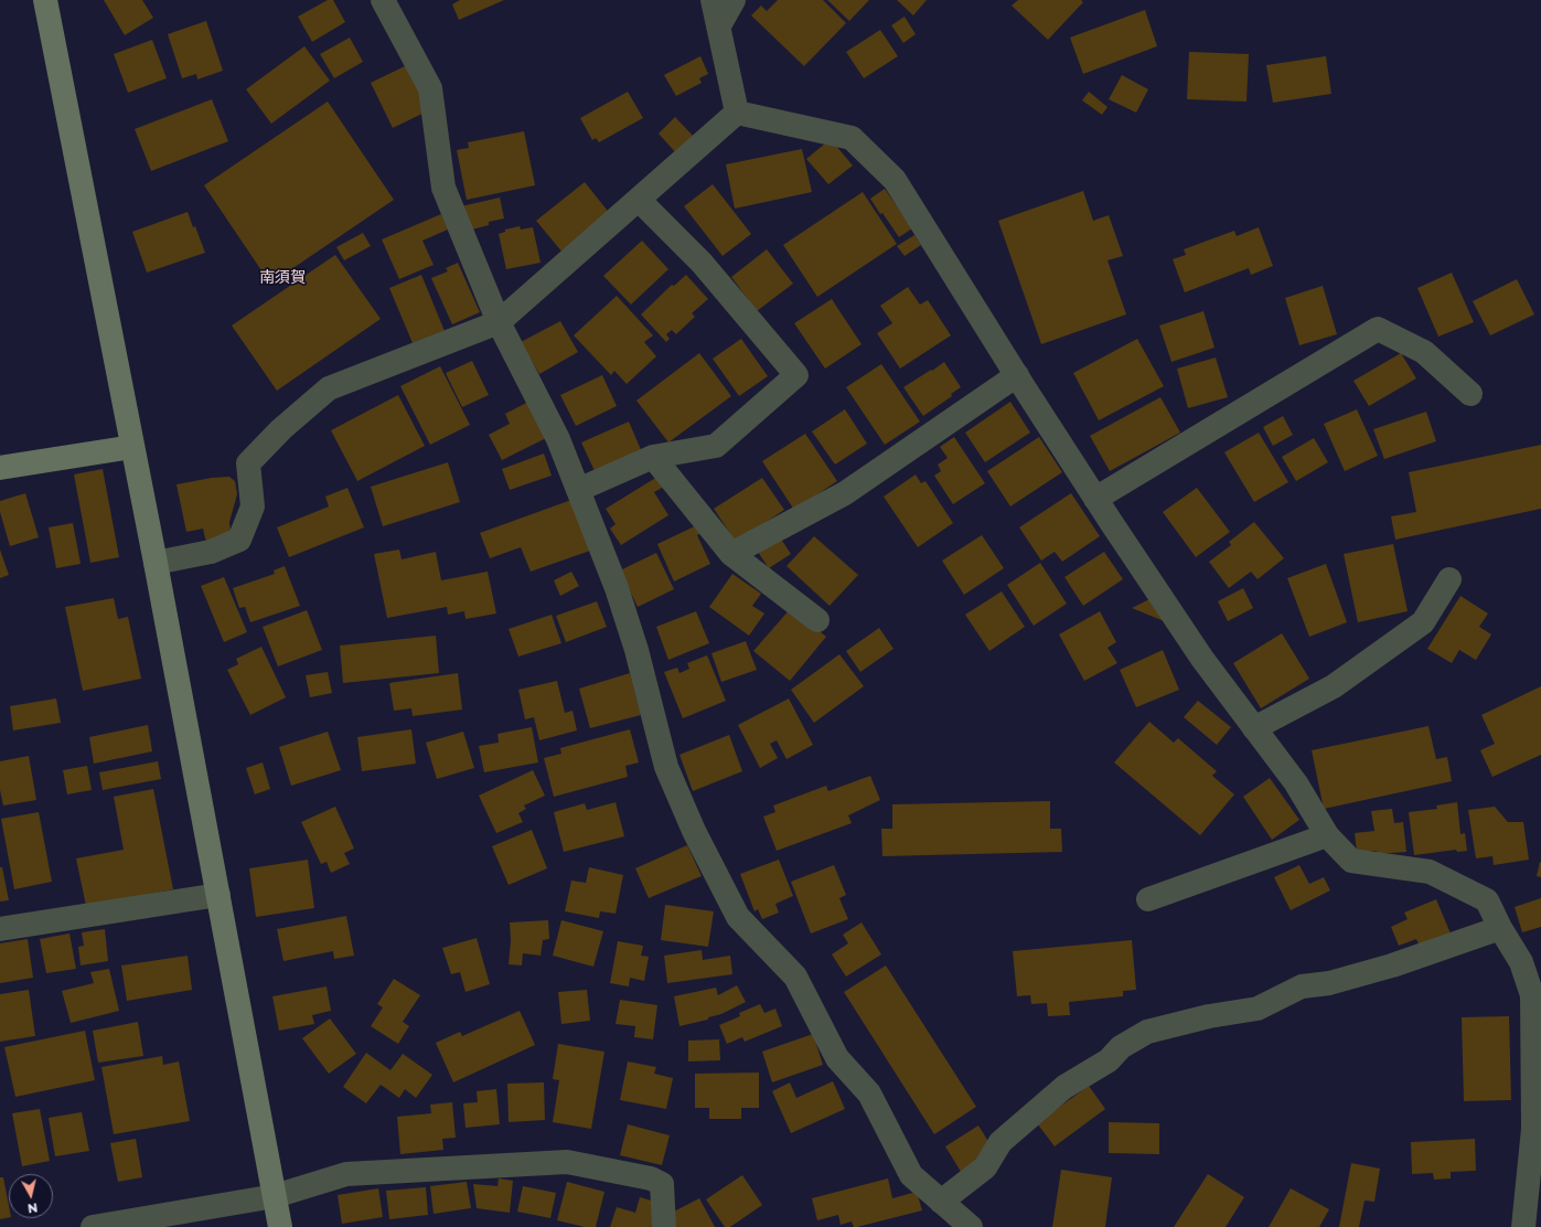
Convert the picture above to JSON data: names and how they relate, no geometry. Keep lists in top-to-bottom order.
{
  "districts": ["南須賀"],
  "north": "bottom"
}
